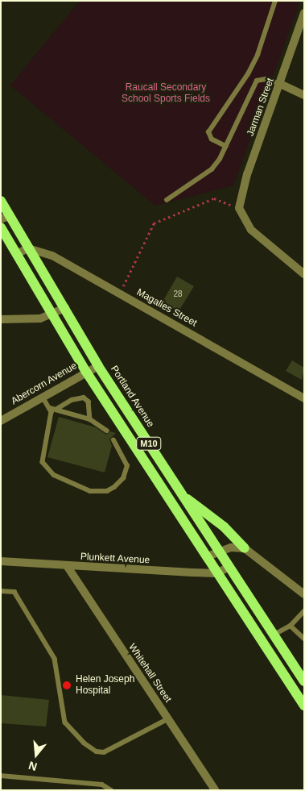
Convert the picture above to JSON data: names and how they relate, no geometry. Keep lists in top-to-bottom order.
{
  "streets": {
    "main road": ["Portland Avenue", "M10"],
    "street": [
      "Jarman Street",
      "Magalies Street",
      "Abercorn Avenue",
      "Plunkett Avenue",
      "Whitehall Street"
    ]
  },
  "crossings": [
    ["Magalies Street", "Portland Avenue"],
    ["Abercorn Avenue", "Portland Avenue"],
    ["Abercorn Avenue", "M10"],
    ["Portland Avenue", "Plunkett Avenue"],
    ["M10", "Plunkett Avenue"],
    ["Plunkett Avenue", "Whitehall Street"]
  ],
  "parks": ["Raucall Secondary School Sports Fields"],
  "places": ["Helen Joseph Hospital"],
  "house_numbers": ["28"],
  "north": "bottom"
}
